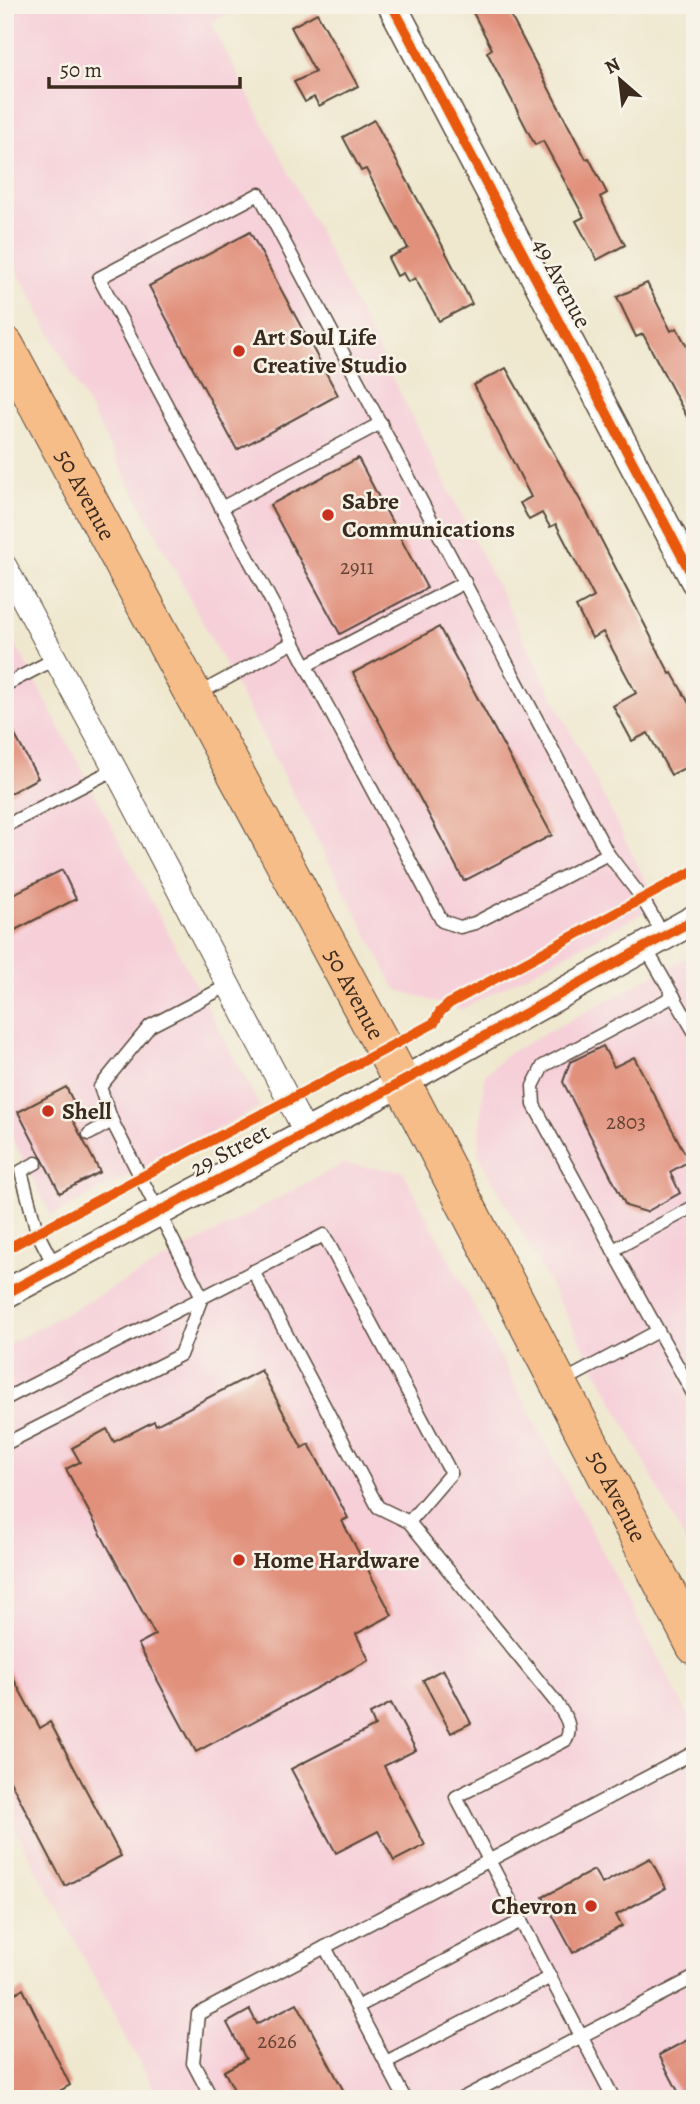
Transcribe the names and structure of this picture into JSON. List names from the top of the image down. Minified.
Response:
{"streets":{"main road":["50 Avenue"],"street":["49 Avenue","29 Street"]},"crossings":[["50 Avenue","29 Street"]],"places":["Art Soul Life Creative Studio","Sabre Communications","Shell","Home Hardware","Chevron"],"house_numbers":["2911","2803","2626"],"scale_bar":"50 m","north":"top left"}
